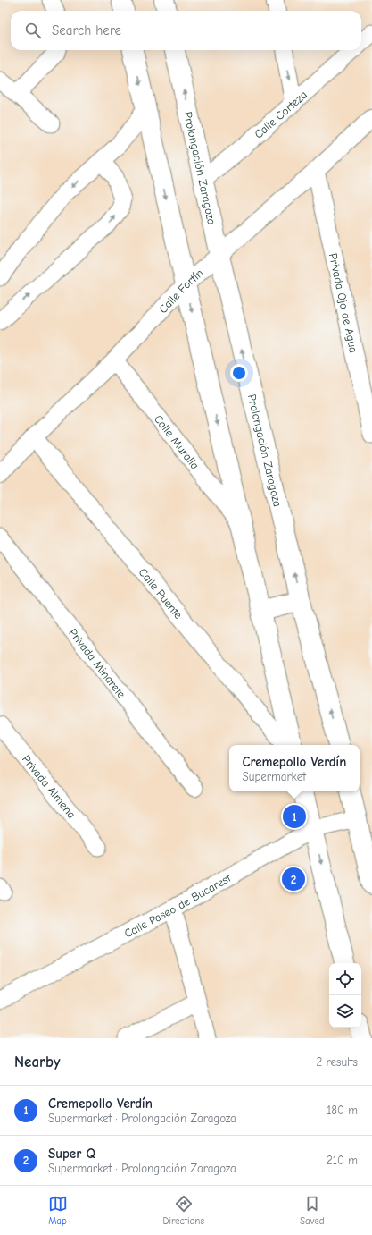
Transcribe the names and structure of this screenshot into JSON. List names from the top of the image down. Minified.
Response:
{"streets":{"street":["Calle Corteza","Prolongación Zaragoza","Calle Fortín","Privada Ojo de Agua","Calle Muralla","Calle Puente","Privada Minarete","Privada Almena","Calle Paseo de Bucarest"]},"crossings":[["Calle Corteza","Prolongación Zaragoza"],["Prolongación Zaragoza","Calle Fortín"],["Calle Fortín","Privada Ojo de Agua"],["Calle Fortín","Calle Muralla"],["Calle Fortín","Calle Puente"]],"page":{"search":"Search here","popup":["Cremepollo Verdín","Supermarket"],"pins":["1","2"],"heading":["Nearby","2 results"],"list":[{"mark":"1","name":"Cremepollo Verdín","note":"Supermarket · Prolongación Zaragoza","value":"180 m"},{"mark":"2","name":"Super Q","note":"Supermarket · Prolongación Zaragoza","value":"210 m"}],"nav":["Map","Directions","Saved"]}}
